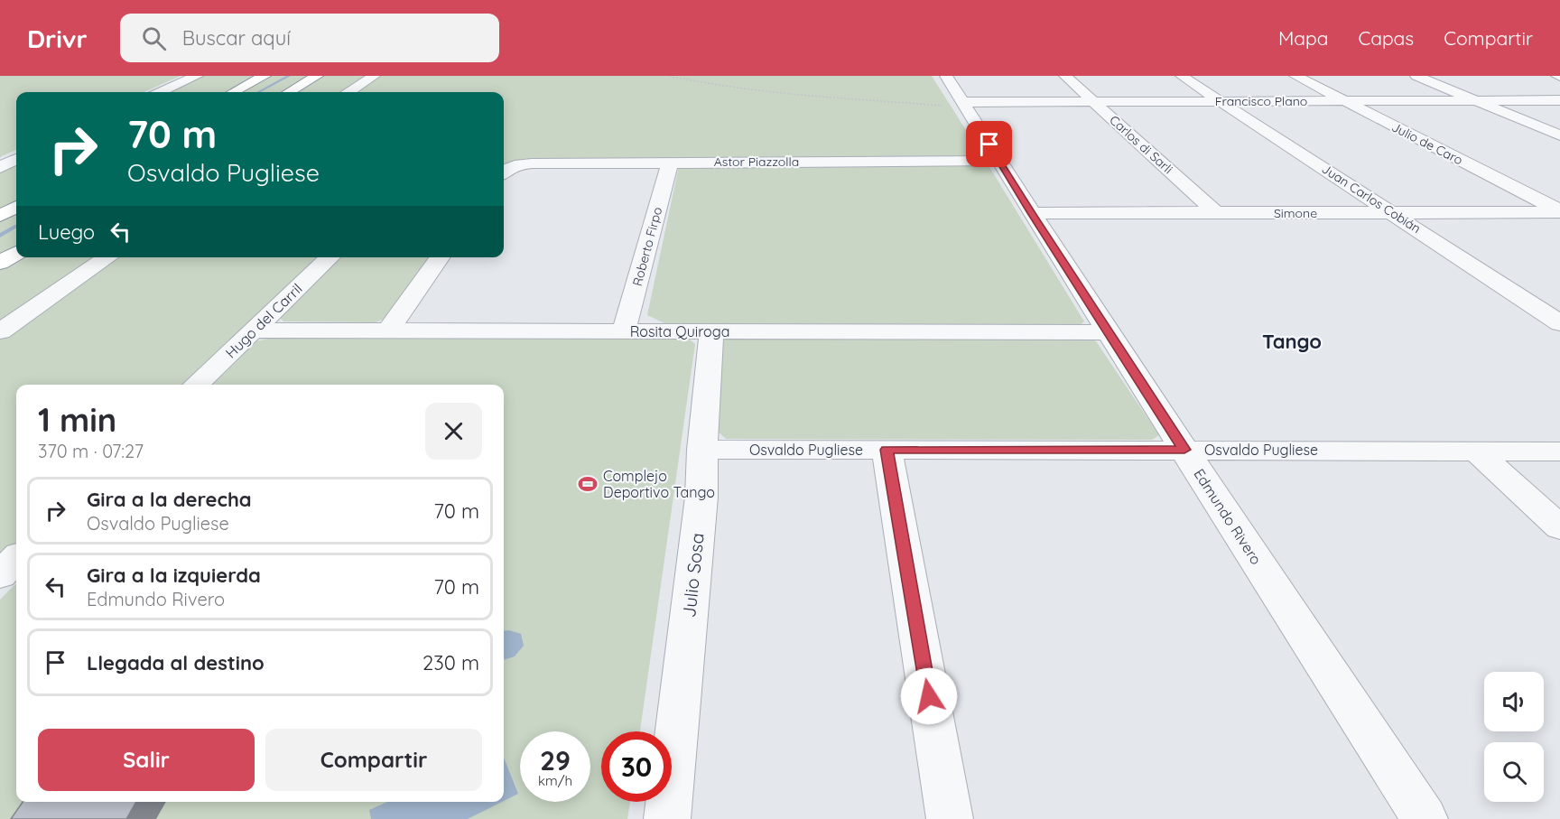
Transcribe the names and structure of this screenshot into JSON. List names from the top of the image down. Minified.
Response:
{"streets":{"street":["Francisco Plano","Julio de Caro","Carlos di Sarli","Astor Piazzolla","Juan Carlos Cobián","Simone","Roberto Firpo","Hugo del Carril","Rosita Quiroga","Osvaldo Pugliese","Edmundo Rivero","Julio Sosa"]},"crossings":[["Francisco Plano","Julio de Caro"],["Francisco Plano","Carlos di Sarli"],["Francisco Plano","Juan Carlos Cobián"],["Francisco Plano","Edmundo Rivero"],["Julio de Caro","Simone"],["Carlos di Sarli","Simone"],["Astor Piazzolla","Roberto Firpo"],["Astor Piazzolla","Edmundo Rivero"],["Juan Carlos Cobián","Simone"],["Simone","Edmundo Rivero"],["Roberto Firpo","Rosita Quiroga"],["Hugo del Carril","Rosita Quiroga"],["Rosita Quiroga","Edmundo Rivero"],["Rosita Quiroga","Julio Sosa"],["Osvaldo Pugliese","Edmundo Rivero"],["Osvaldo Pugliese","Julio Sosa"]],"districts":["Tango"],"places":{"sports":["Complejo Deportivo Tango"]},"page":{"header":"Drivr","search":"Buscar aquí","nav":["Mapa","Capas","Compartir"],"turn":["70 m","Osvaldo Pugliese"],"then":"Luego","heading":["1 min","370 m · 07:27"],"list":[{"name":"Gira a la derecha","note":"Osvaldo Pugliese","value":"70 m"},{"name":"Gira a la izquierda","note":"Edmundo Rivero","value":"70 m"},{"name":"Llegada al destino","value":"230 m"}],"buttons":["Salir","Compartir"],"speed":"29 km/h","limit":"30"}}
